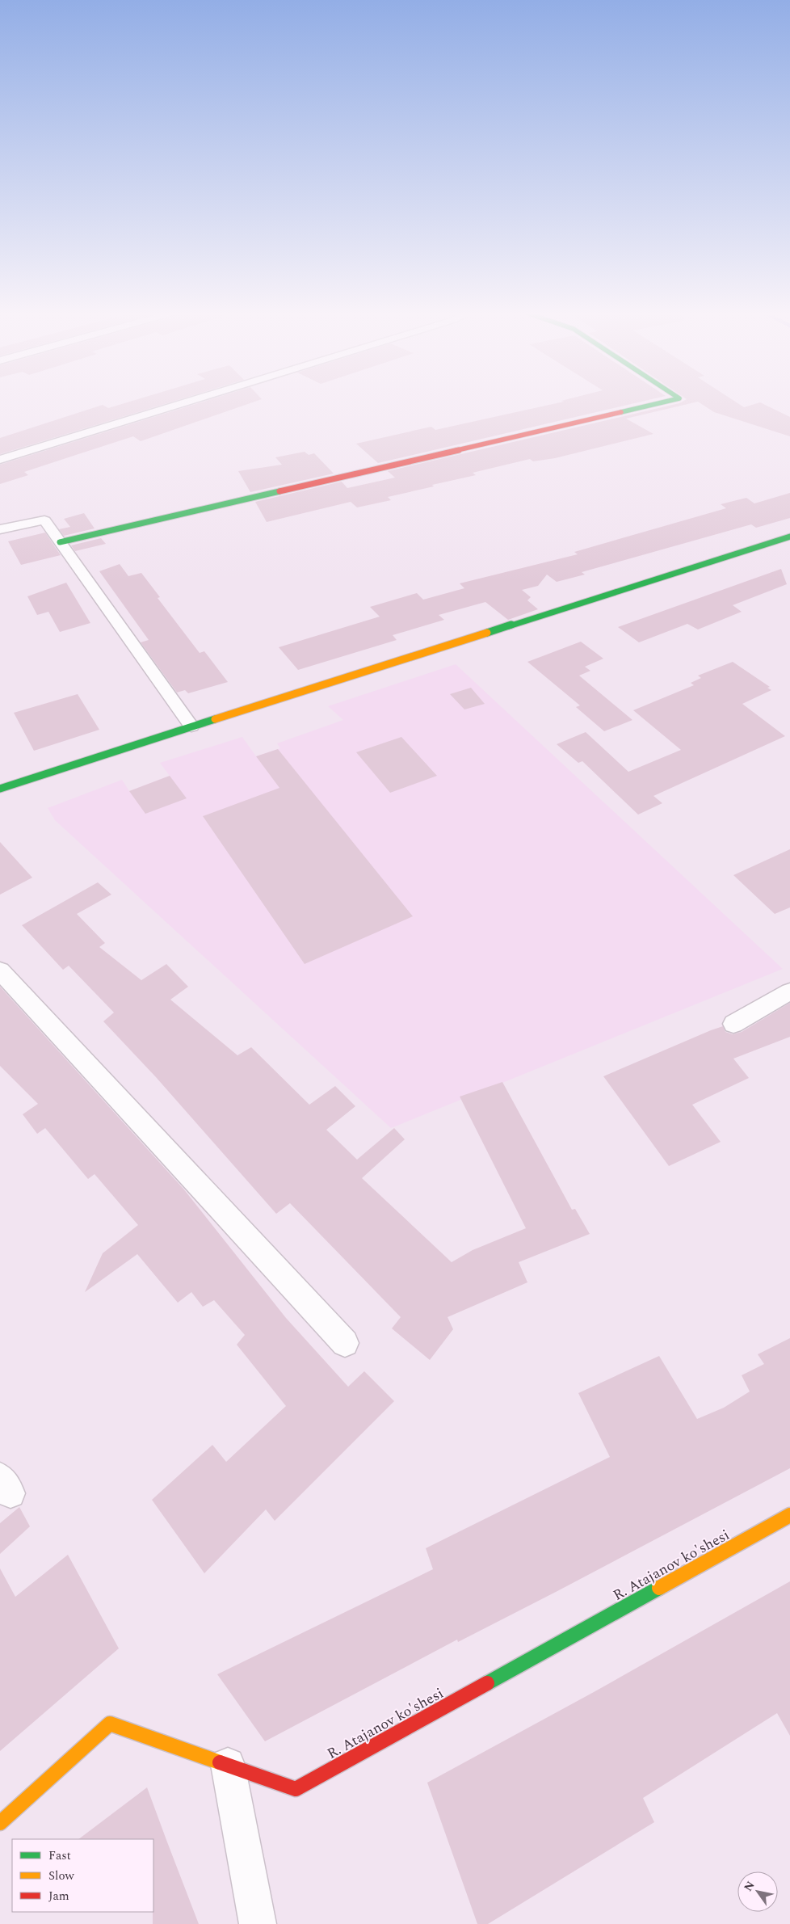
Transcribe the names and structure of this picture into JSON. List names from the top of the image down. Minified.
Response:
{"streets":{"street":["R. Atajanov ko'shesi"]},"legend":["Fast","Slow","Jam"],"north":"top left"}
